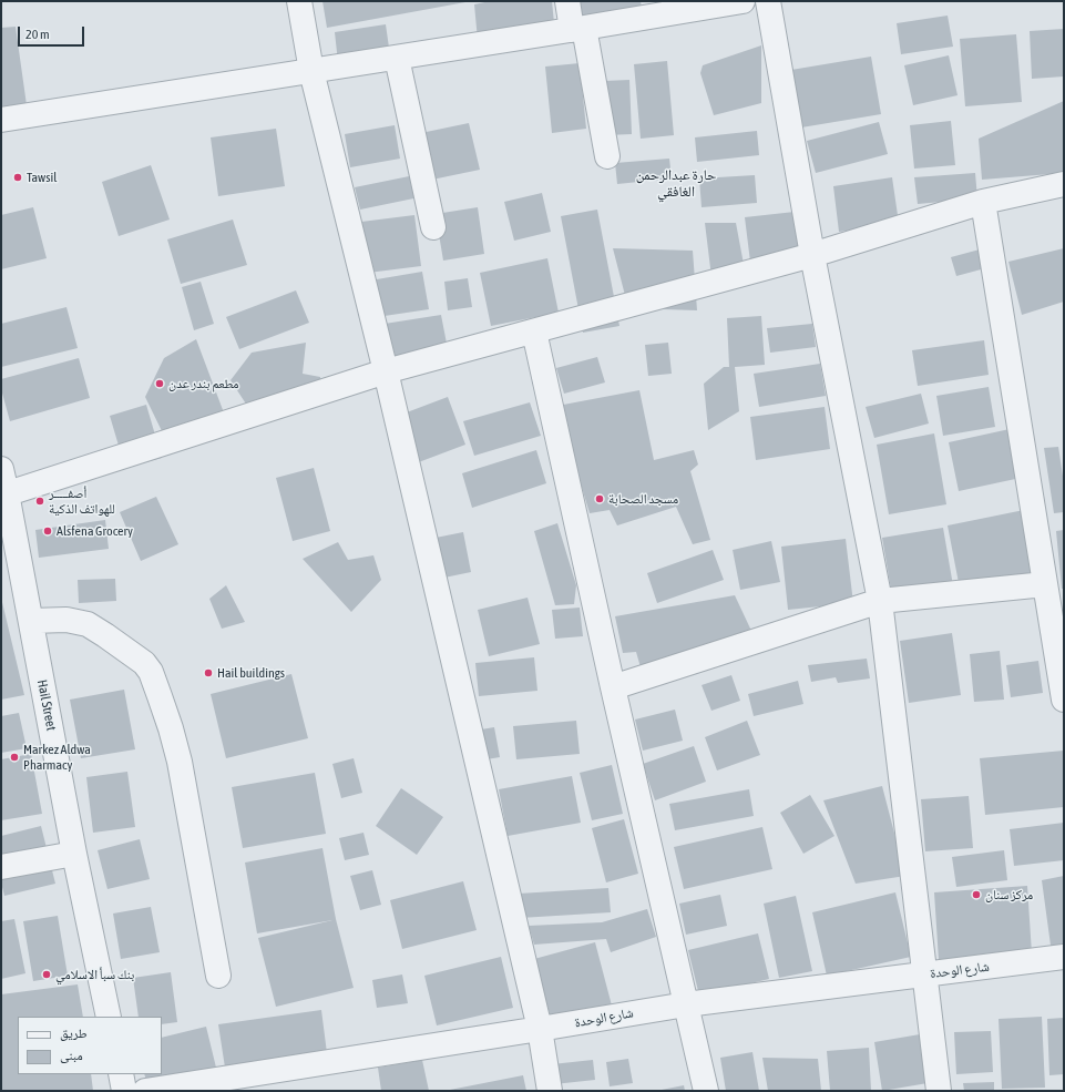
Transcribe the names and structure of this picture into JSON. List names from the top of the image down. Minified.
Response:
{"streets":{"street":["Hail Street","شارع الوحدة"]},"districts":["حارة عبدالرحمن الغافقي"],"places":["Tawsil","مطعم بندر عدن","مسجد الصحابة","أصفـــــر للهواتف الذكية","Alsfena Grocery","Hail buildings","Markez Aldwa Pharmacy","مركز سنان","بنك سبأ الاسلامي"],"legend":["طريق","مبنى"],"scale_bar":"20 m"}
